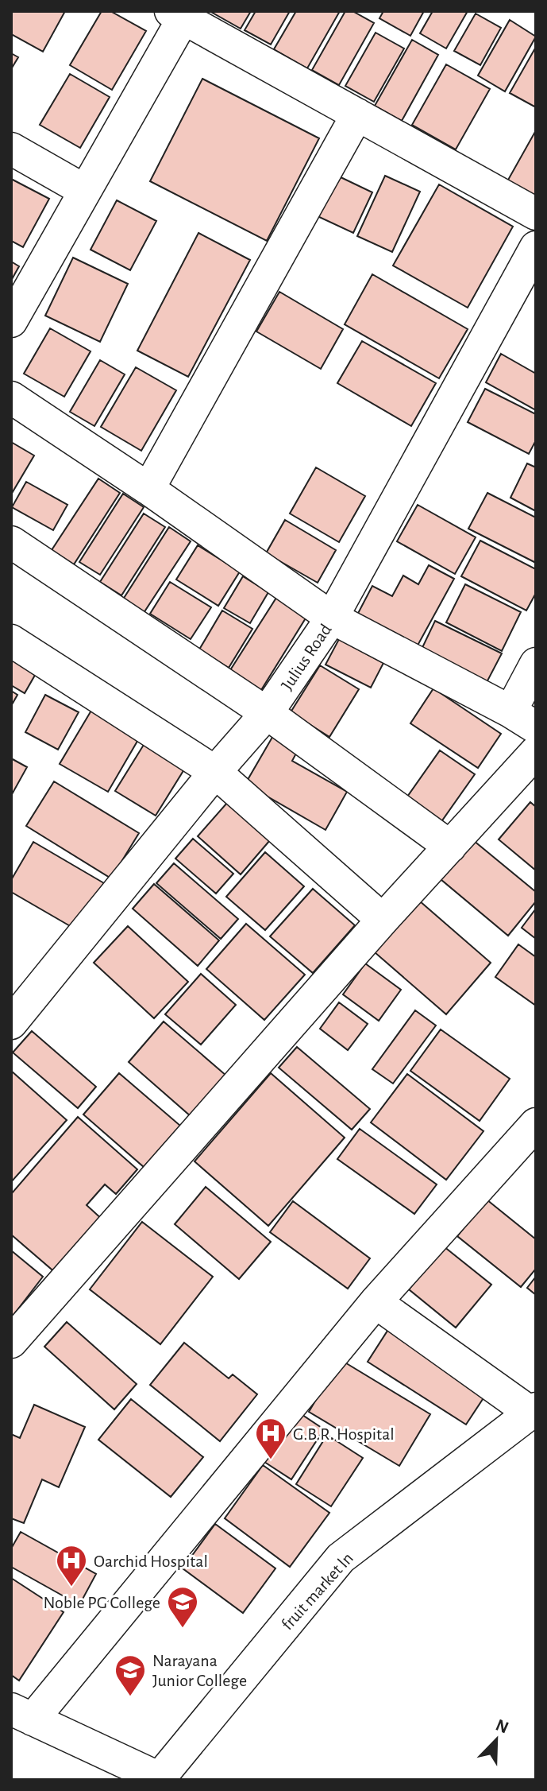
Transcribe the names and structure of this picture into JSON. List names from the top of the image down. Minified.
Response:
{"streets":{"street":["Julius Road","fruit market ln"]},"places":{"hospital":["G.B.R. Hospital","Oarchid Hospital"],"school or university":["Noble PG College","Narayana Junior College"]},"north":"top right"}
